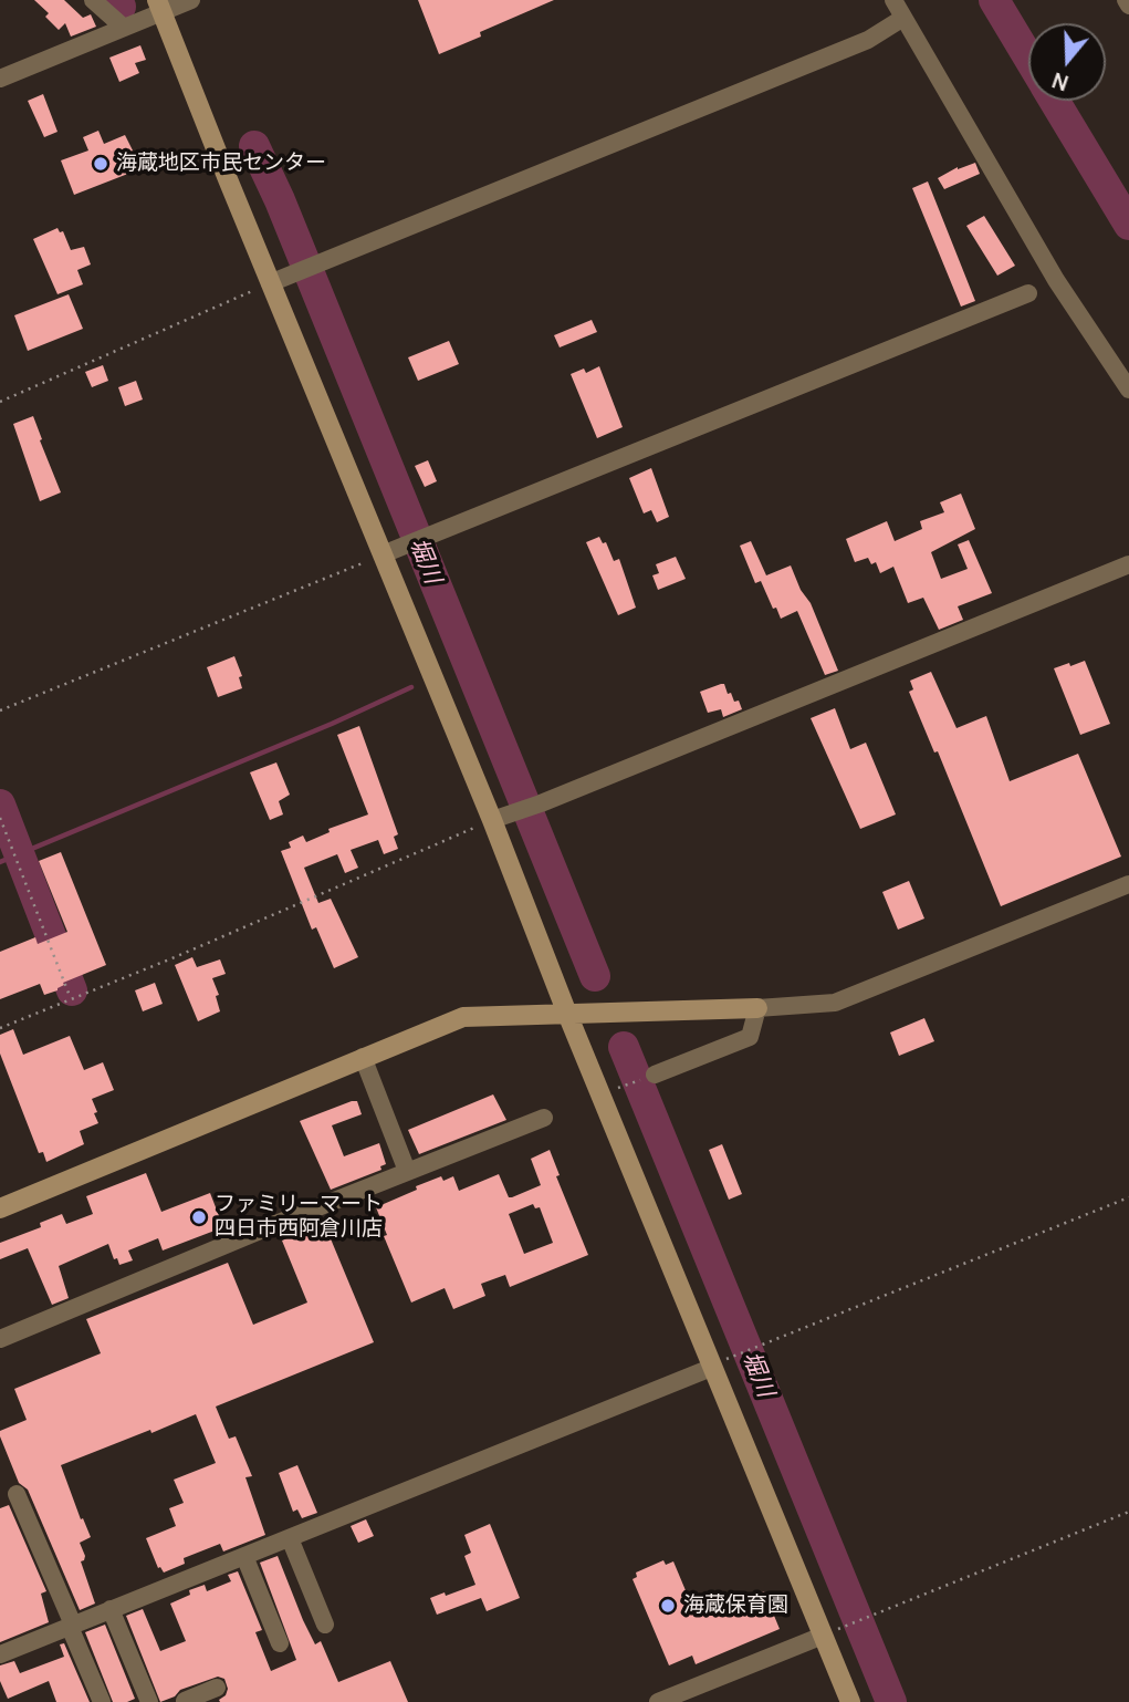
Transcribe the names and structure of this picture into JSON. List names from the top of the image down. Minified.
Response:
{"water":["堀川"],"places":["海蔵地区市民センター","ファミリーマート 四日市西阿倉川店","海蔵保育園"],"north":"bottom"}
